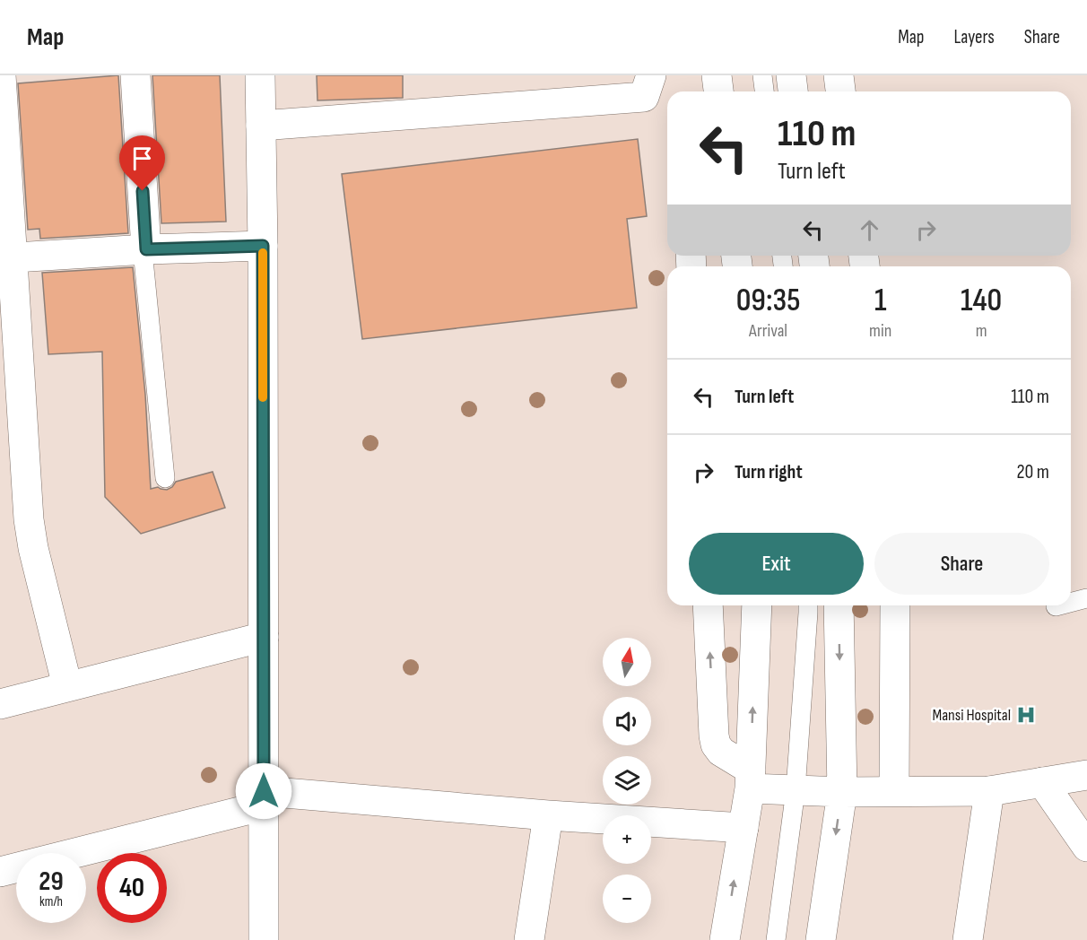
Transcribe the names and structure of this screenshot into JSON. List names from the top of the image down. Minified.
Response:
{"places":{"hospital":["Mansi Hospital"]},"north":"top","page":{"header":"Map","nav":["Map","Layers","Share"],"turn":["110 m","Turn left"],"eta":["09:35","Arrival","1","min","140","m"],"list":[{"name":"Turn left","value":"110 m"},{"name":"Turn right","value":"20 m"}],"buttons":["Exit","Share"],"map_buttons":["+","−"],"speed":"29 km/h","limit":"40"}}
